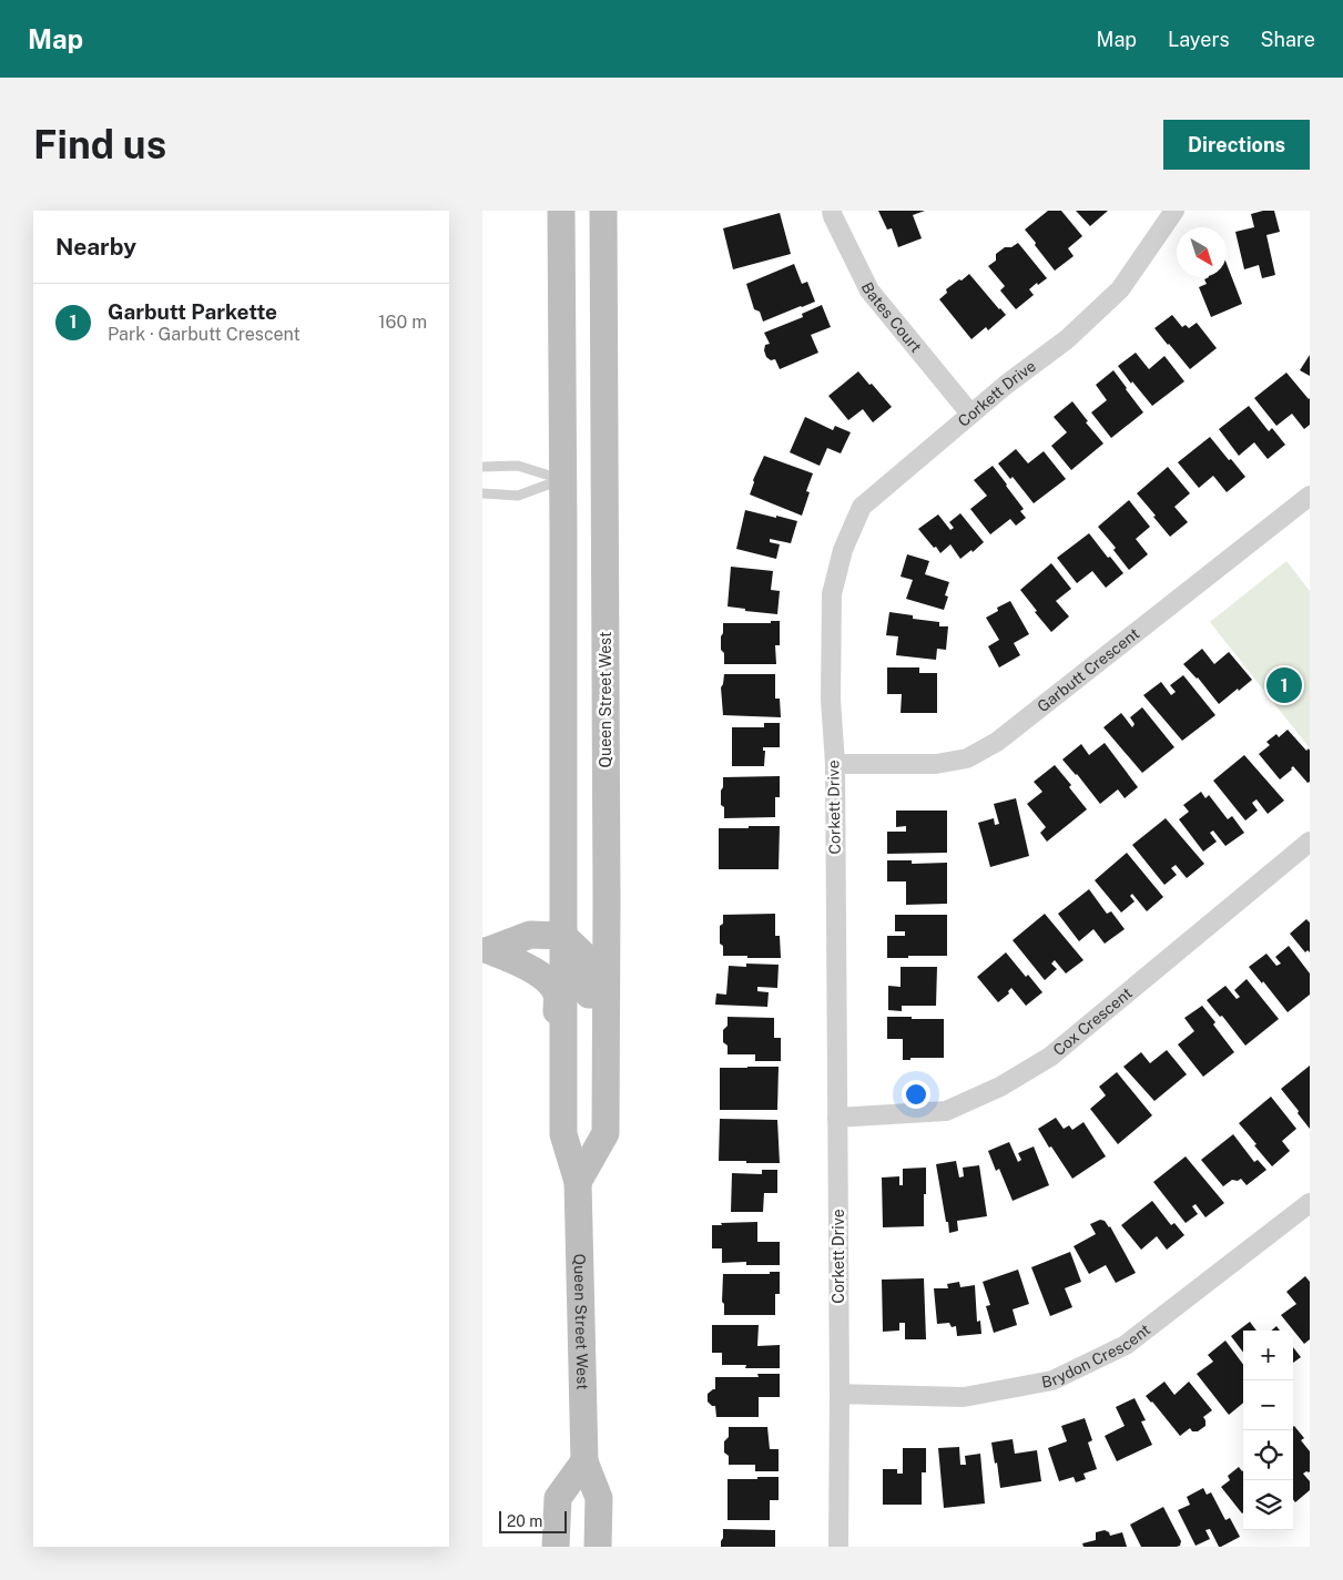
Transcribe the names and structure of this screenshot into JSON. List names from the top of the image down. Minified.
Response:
{"streets":{"main road":["Queen Street West"],"street":["Bates Court","Corkett Drive","Garbutt Crescent","Cox Crescent","Brydon Crescent"]},"crossings":[["Bates Court","Corkett Drive"],["Corkett Drive","Garbutt Crescent"],["Corkett Drive","Cox Crescent"],["Corkett Drive","Brydon Crescent"]],"scale_bar":"20 m","north":"bottom right","page":{"header":"Map","nav":["Map","Layers","Share"],"buttons":"Directions","title":"Find us","heading":"Nearby","list":[{"mark":"1","name":"Garbutt Parkette","note":"Park · Garbutt Crescent","value":"160 m"}],"pins":"1","map_buttons":["+","−"],"scale":"20 m"}}
